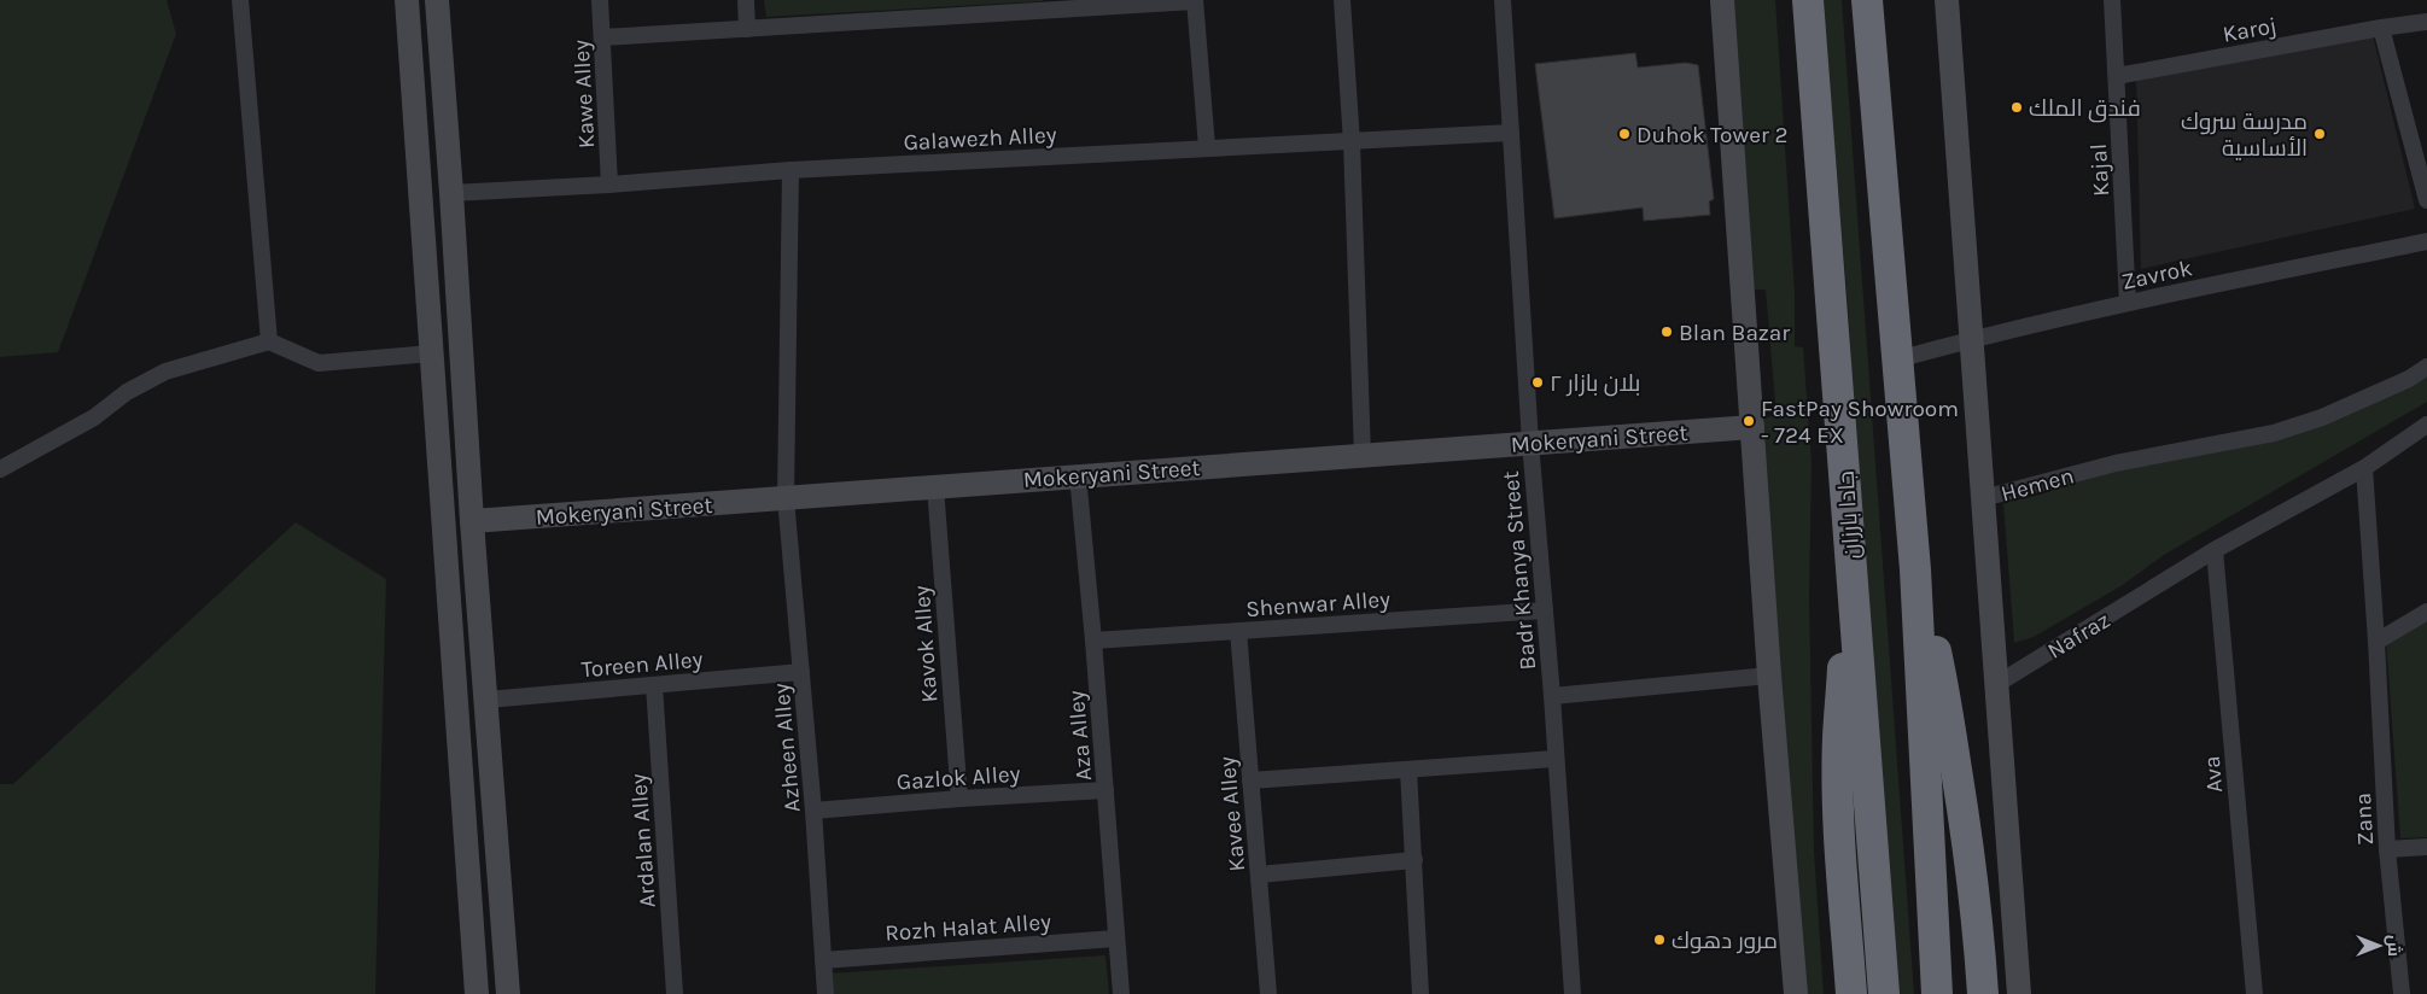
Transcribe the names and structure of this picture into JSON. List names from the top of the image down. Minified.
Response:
{"streets":{"highway":["جادا بارزان"],"main road":["Mokeryani Street","Hemen"],"street":["Karoj","Kawe Alley","Galawezh Alley","Kajal","Zavrok","Badr Khanya Street","Shenwar Alley","Nafraz","Kavok Alley","Toreen Alley","Aza Alley","Azheen Alley","Ava","Gazlok Alley","Kavee Alley","Zana","Ardalan Alley","Rozh Halat Alley"]},"crossings":[["Karoj","Kajal"],["Kawe Alley","Galawezh Alley"],["Galawezh Alley","Badr Khanya Street"],["Galawezh Alley","Azheen Alley"],["Kajal","Zavrok"],["Zavrok","Hemen"],["Mokeryani Street","Badr Khanya Street"],["Mokeryani Street","Kavok Alley"],["Mokeryani Street","Aza Alley"],["Mokeryani Street","Azheen Alley"],["Badr Khanya Street","Shenwar Alley"],["Shenwar Alley","Aza Alley"],["Shenwar Alley","Kavee Alley"],["Nafraz","Ava"],["Nafraz","Zana"],["Kavok Alley","Gazlok Alley"],["Toreen Alley","Azheen Alley"],["Toreen Alley","Ardalan Alley"],["Aza Alley","Gazlok Alley"],["Aza Alley","Rozh Halat Alley"],["Azheen Alley","Gazlok Alley"],["Azheen Alley","Rozh Halat Alley"]],"places":["فندق الملك","Duhok Tower 2","مدرسة سروك الأساسية","Blan Bazar","بلان بازار ٢","FastPay Showroom - 724 EX","مرور دهوك"],"north":"right"}
